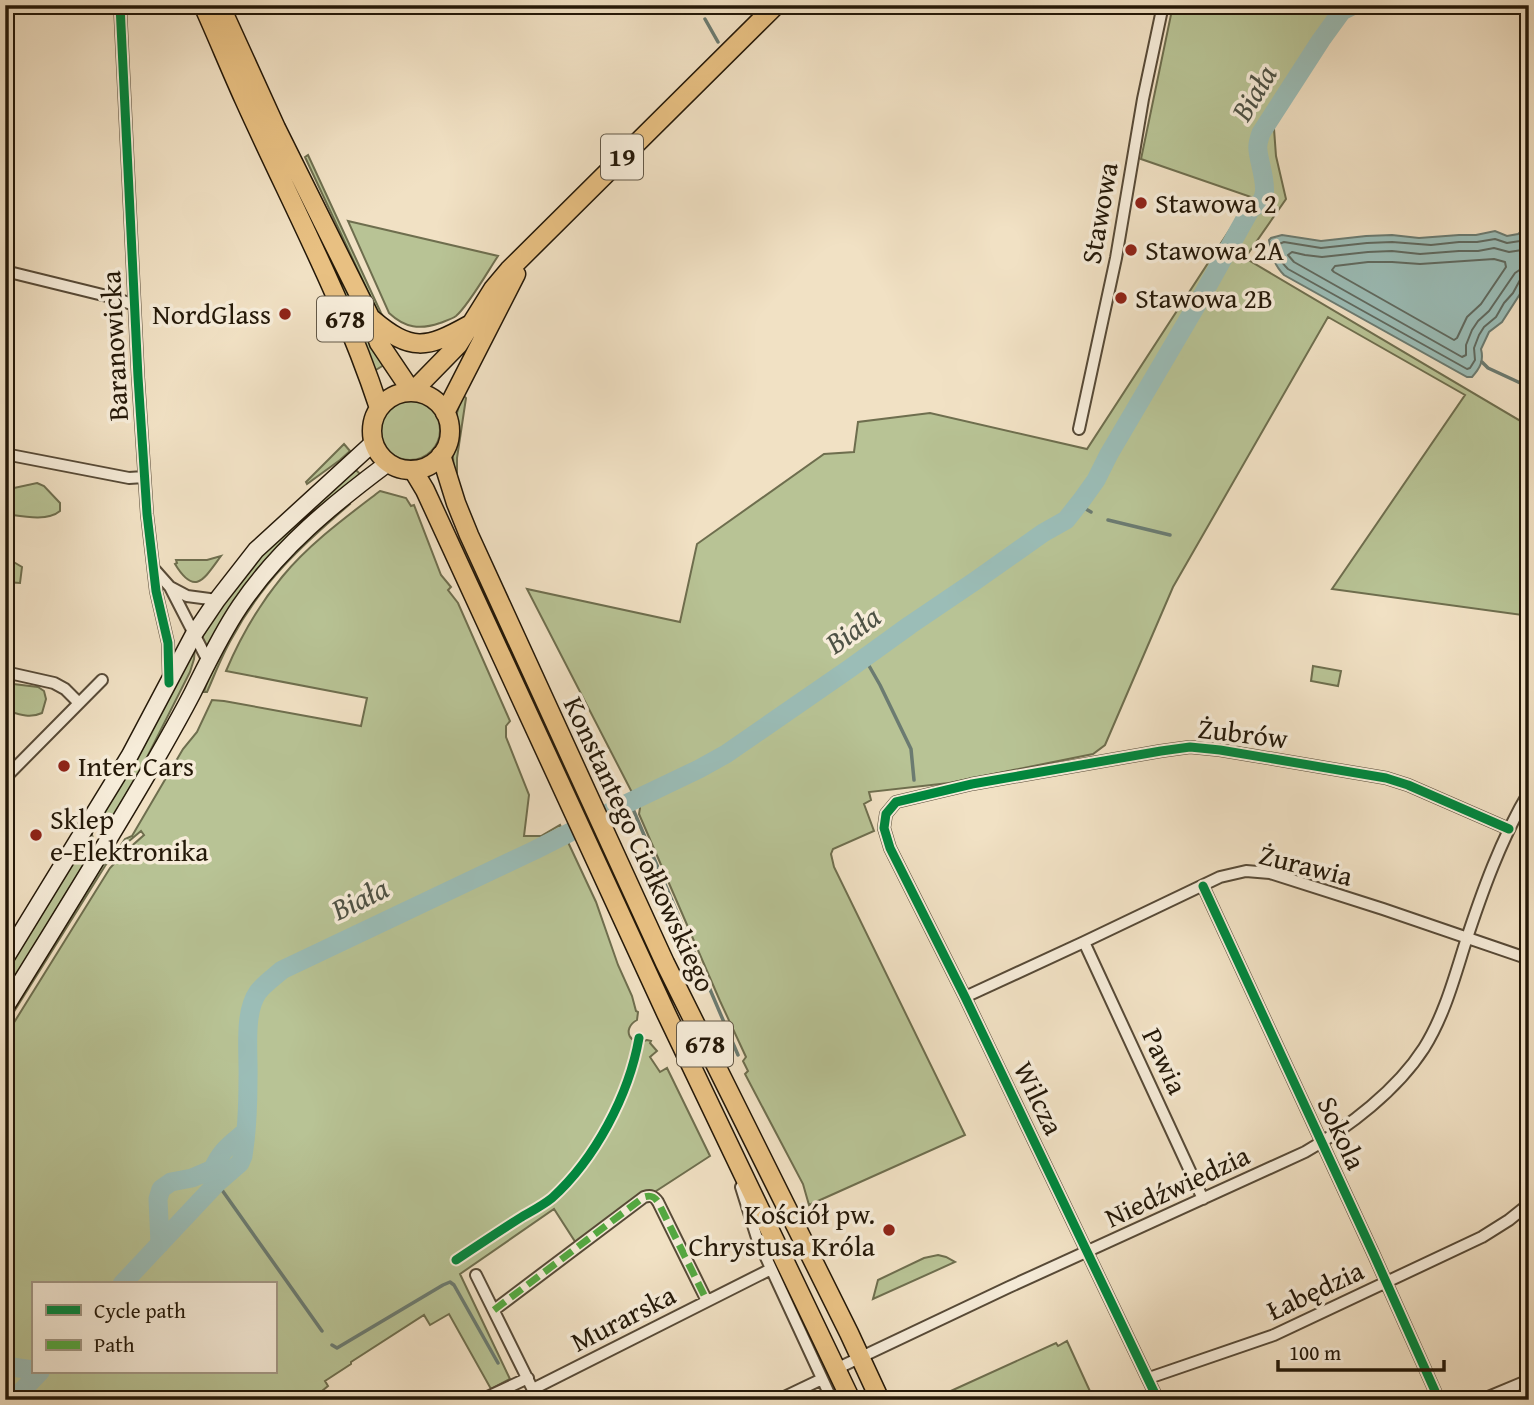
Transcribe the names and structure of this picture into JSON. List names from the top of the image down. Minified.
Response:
{"streets":{"main road":["19","678","Konstantego Ciołkowskiego"],"street":["Stawowa","Baranowicka","Żubrów","Żurawia","Pawia","Wilcza","Sokola","Niedźwiedzia","Łabędzia","Murarska"]},"crossings":[["19","678"],["19","Konstantego Ciołkowskiego"],["678","Konstantego Ciołkowskiego"],["Żubrów","Wilcza"],["Żubrów","Niedźwiedzia"],["Konstantego Ciołkowskiego","Niedźwiedzia"],["Konstantego Ciołkowskiego","Murarska"],["Żurawia","Pawia"],["Żurawia","Wilcza"],["Żurawia","Sokola"],["Żurawia","Niedźwiedzia"],["Pawia","Niedźwiedzia"],["Wilcza","Niedźwiedzia"],["Wilcza","Łabędzia"],["Sokola","Niedźwiedzia"],["Sokola","Łabędzia"]],"water":["Biała"],"places":["Stawowa 2","Stawowa 2A","Stawowa 2B","NordGlass","Inter Cars","Sklep e-Elektronika","Kościół pw. Chrystusa Króla"],"legend":["Cycle path","Path"],"scale_bar":"100 m"}
